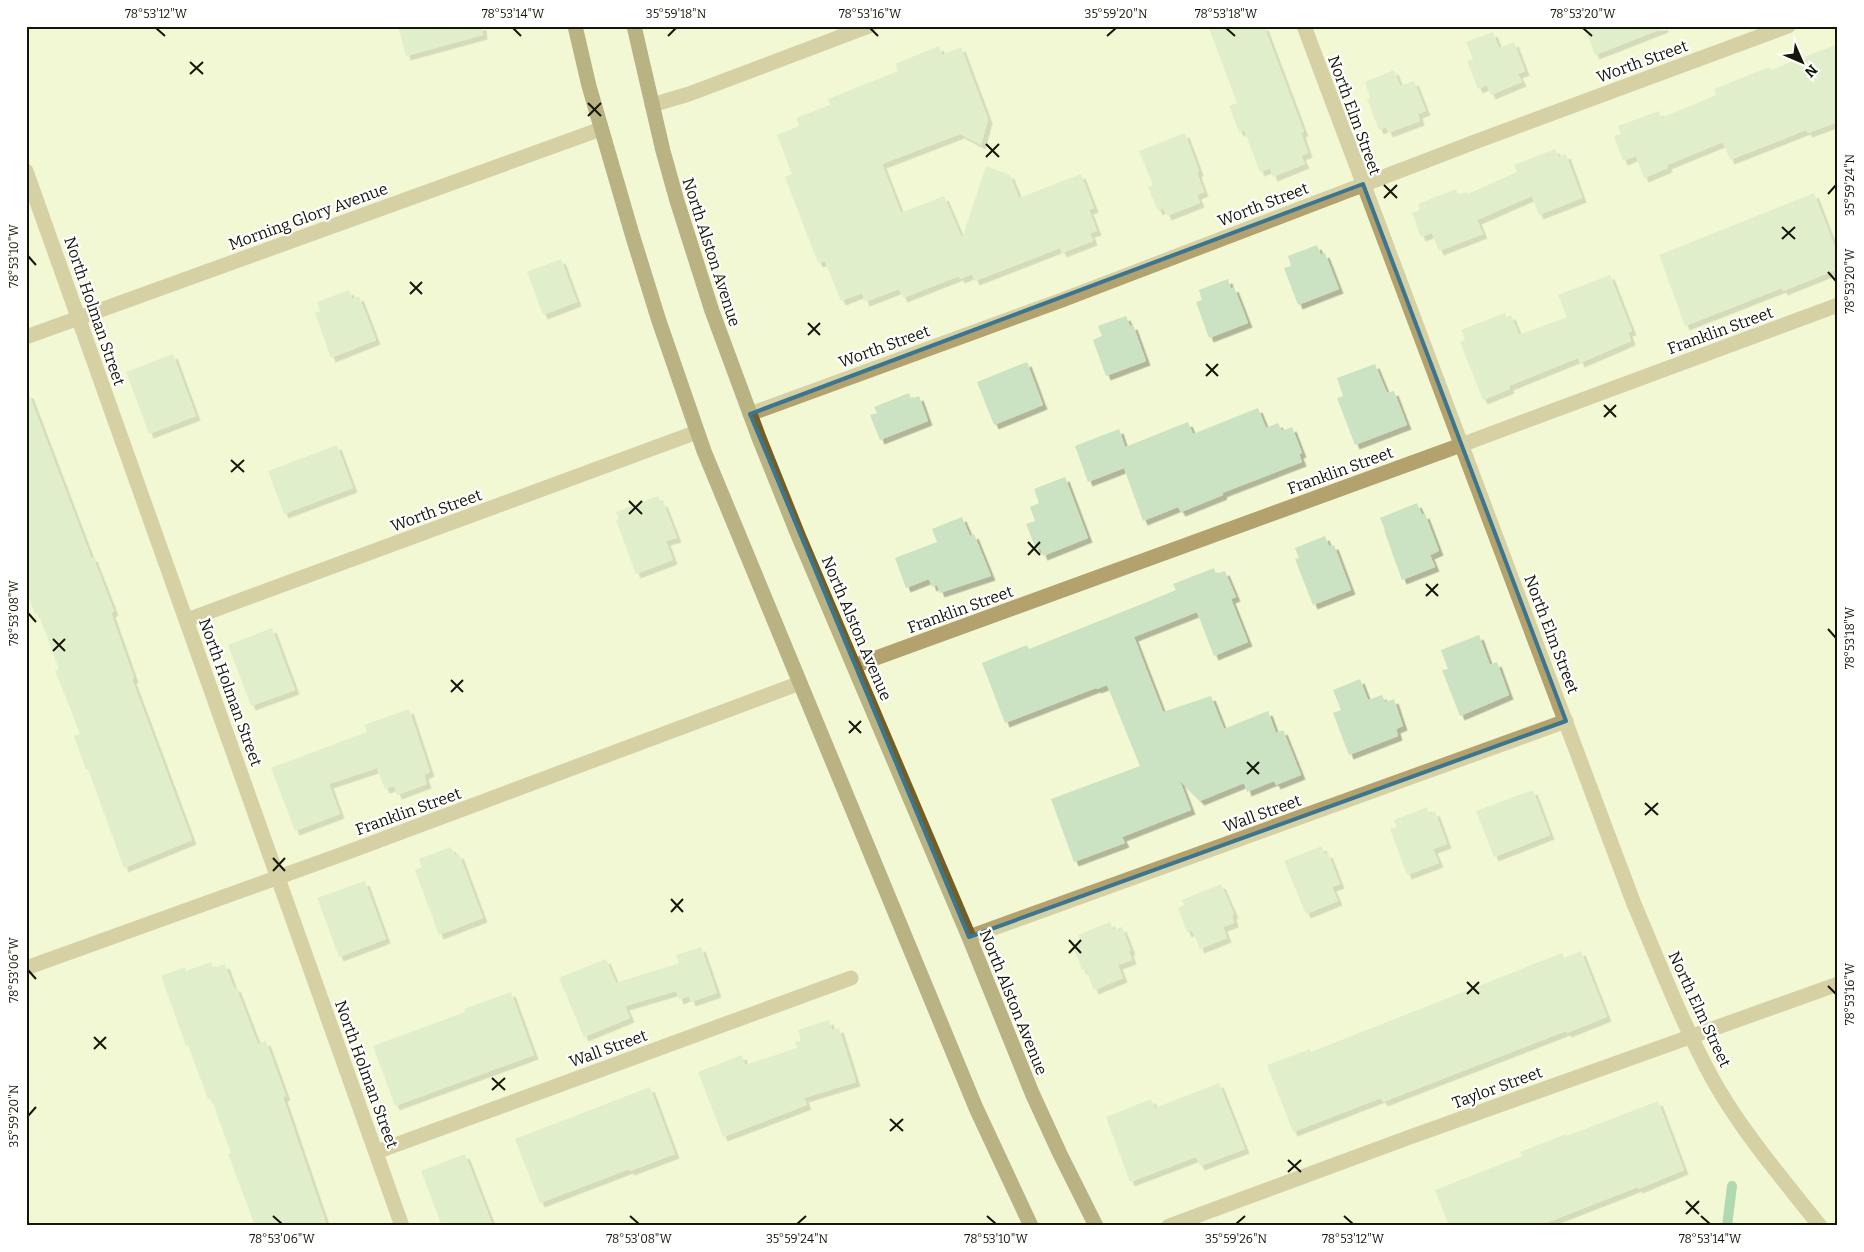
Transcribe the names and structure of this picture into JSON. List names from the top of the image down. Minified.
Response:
{"streets":{"main road":["North Alston Avenue"],"street":["Worth Street","North Elm Street","Morning Glory Avenue","North Holman Street","Franklin Street","Wall Street","Taylor Street"]},"crossings":[["Worth Street","North Elm Street"],["Worth Street","North Alston Avenue"],["Worth Street","North Holman Street"],["North Elm Street","Franklin Street"],["North Elm Street","Wall Street"],["North Elm Street","Taylor Street"],["Morning Glory Avenue","North Holman Street"],["North Alston Avenue","Franklin Street"],["North Alston Avenue","Wall Street"],["North Holman Street","Franklin Street"],["North Holman Street","Wall Street"]],"north":"bottom right","coordinates":["78°53'12\"W","78°53'14\"W","35°59'18\"N","78°53'16\"W","35°59'20\"N","78°53'18\"W","78°53'20\"W","35°59'24\"N","78°53'10\"W","78°53'08\"W","78°53'06\"W","35°59'26\"N"]}
